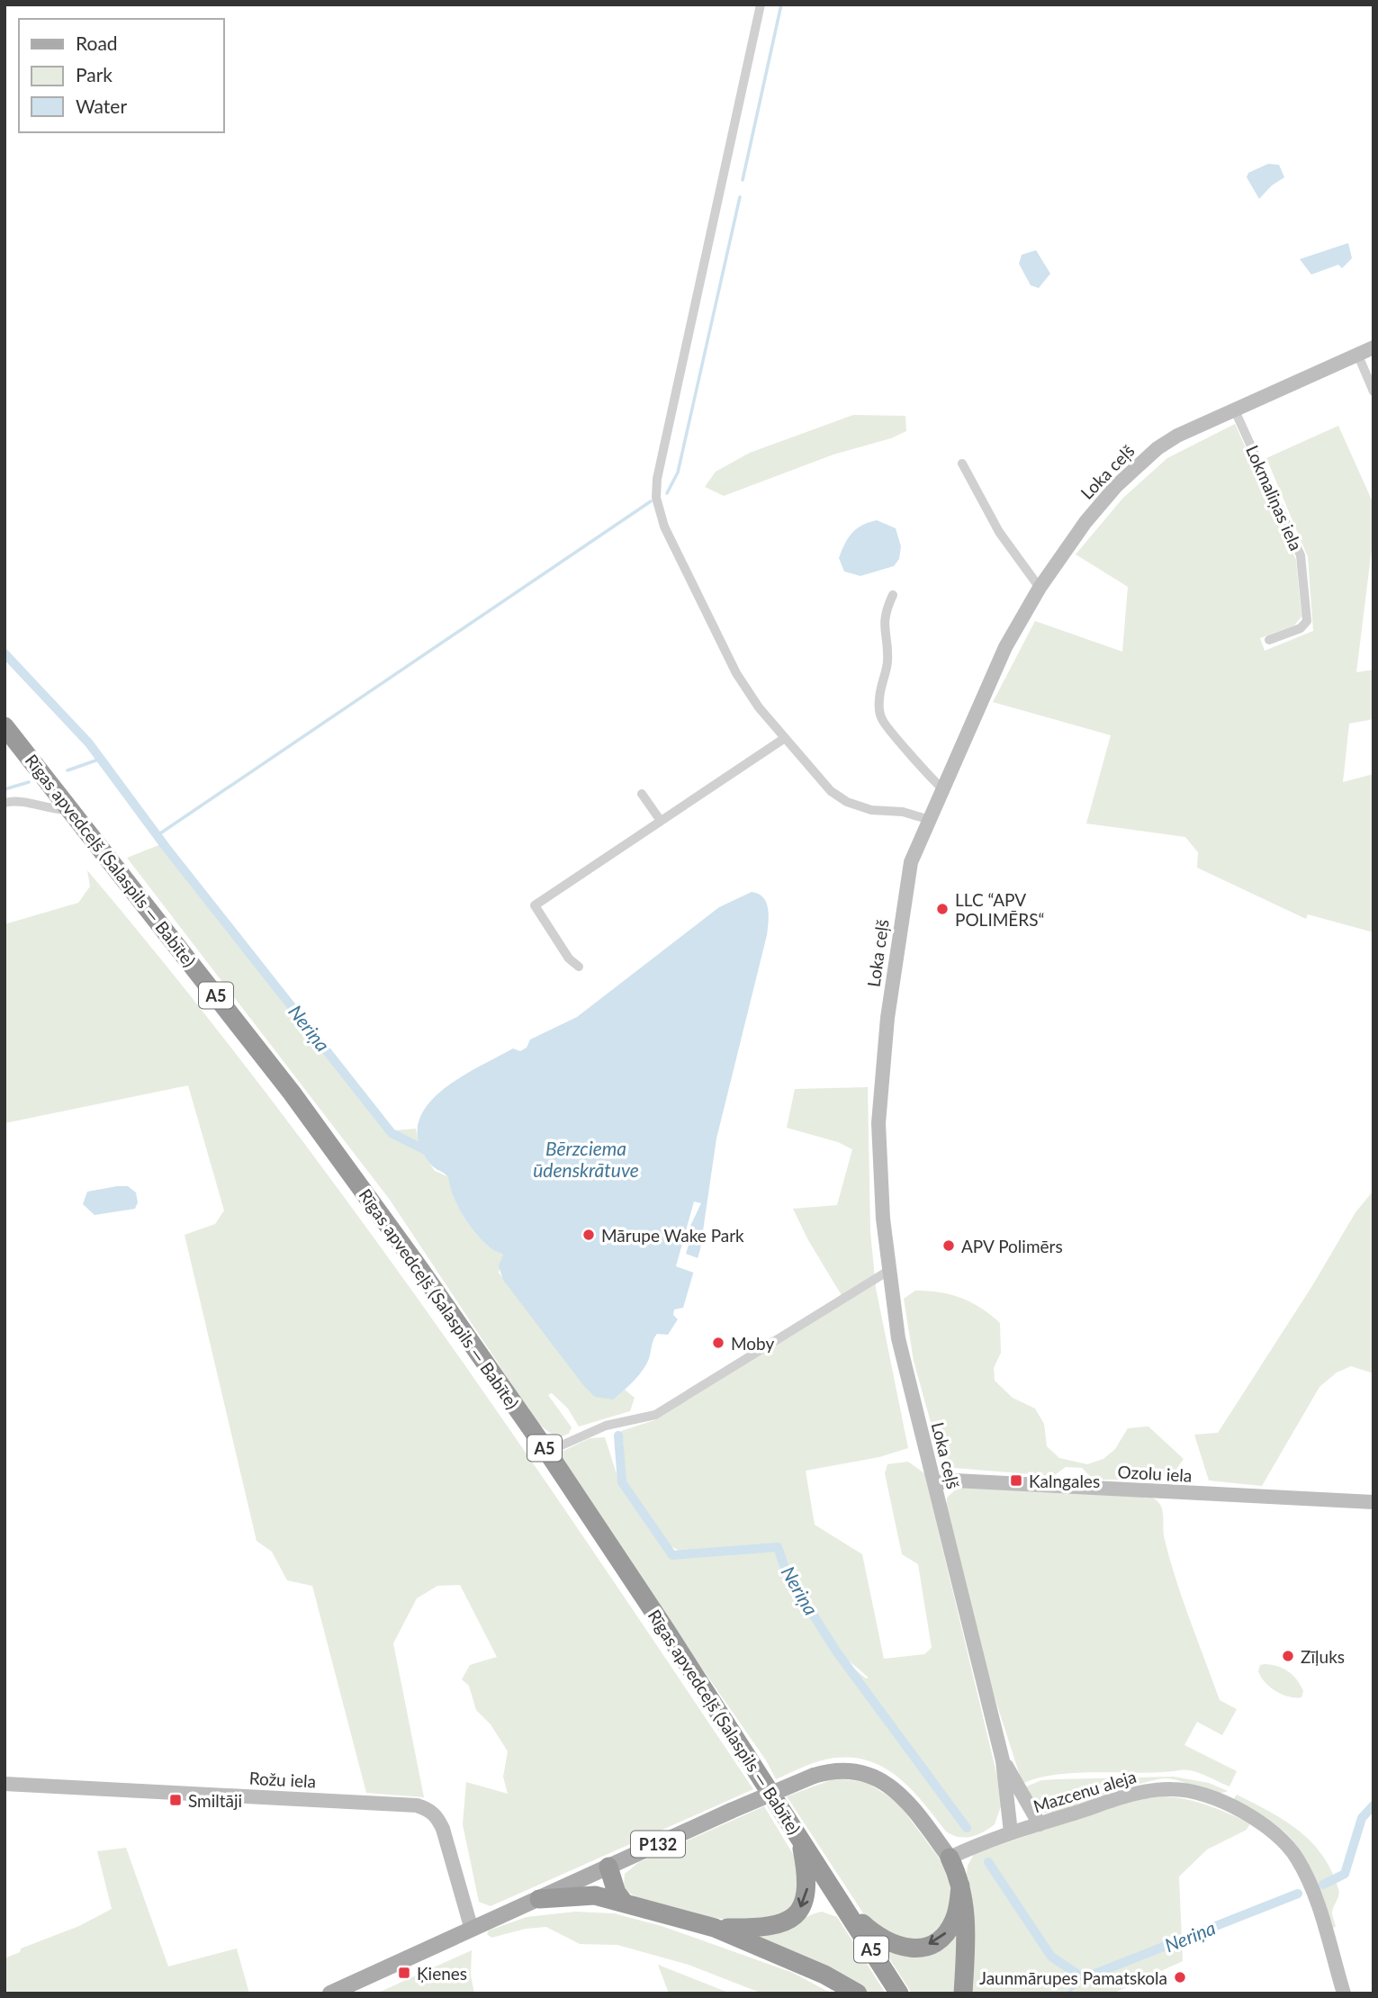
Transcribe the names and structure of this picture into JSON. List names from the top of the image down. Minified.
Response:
{"streets":{"highway":["Rīgas apvedceļš (Salaspils — Babīte)","A5"],"main road":["Loka ceļš","Ozolu iela","Rožu iela","Mazcenu aleja","P132"],"street":["Lokmaliņas iela"]},"crossings":[["Loka ceļš","Lokmaliņas iela"],["Loka ceļš","Ozolu iela"],["Loka ceļš","Mazcenu aleja"],["Rožu iela","P132"],["Mazcenu aleja","P132"]],"water":["Neriņa","Bērzciema ūdenskrātuve"],"places":{"other":["LLC “APV POLIMĒRS“","Mārupe Wake Park","APV Polimērs","Moby","Zīļuks","Jaunmārupes Pamatskola"],"transit":["Kalngales","Smiltāji","Ķienes"]},"legend":["Road","Park","Water"]}
